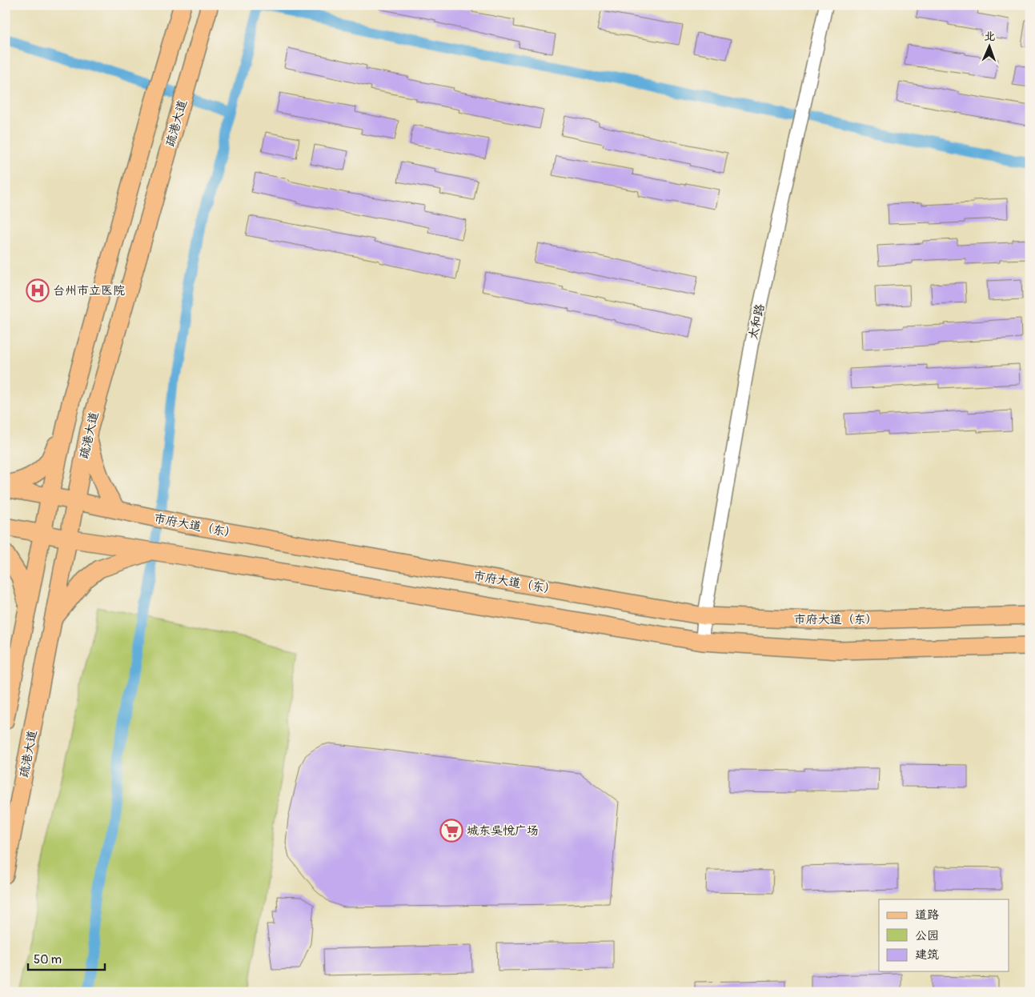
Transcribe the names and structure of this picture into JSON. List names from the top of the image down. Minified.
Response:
{"streets":{"main road":["疏港大道","市府大道（东）"],"street":["太和路"]},"crossings":[["疏港大道","市府大道（东）"],["太和路","市府大道（东）"]],"places":{"hospital":["台州市立医院"],"supermarket":["城东吴悦广场"]},"legend":["道路","公园","建筑"],"scale_bar":"50 m","north":"top"}
